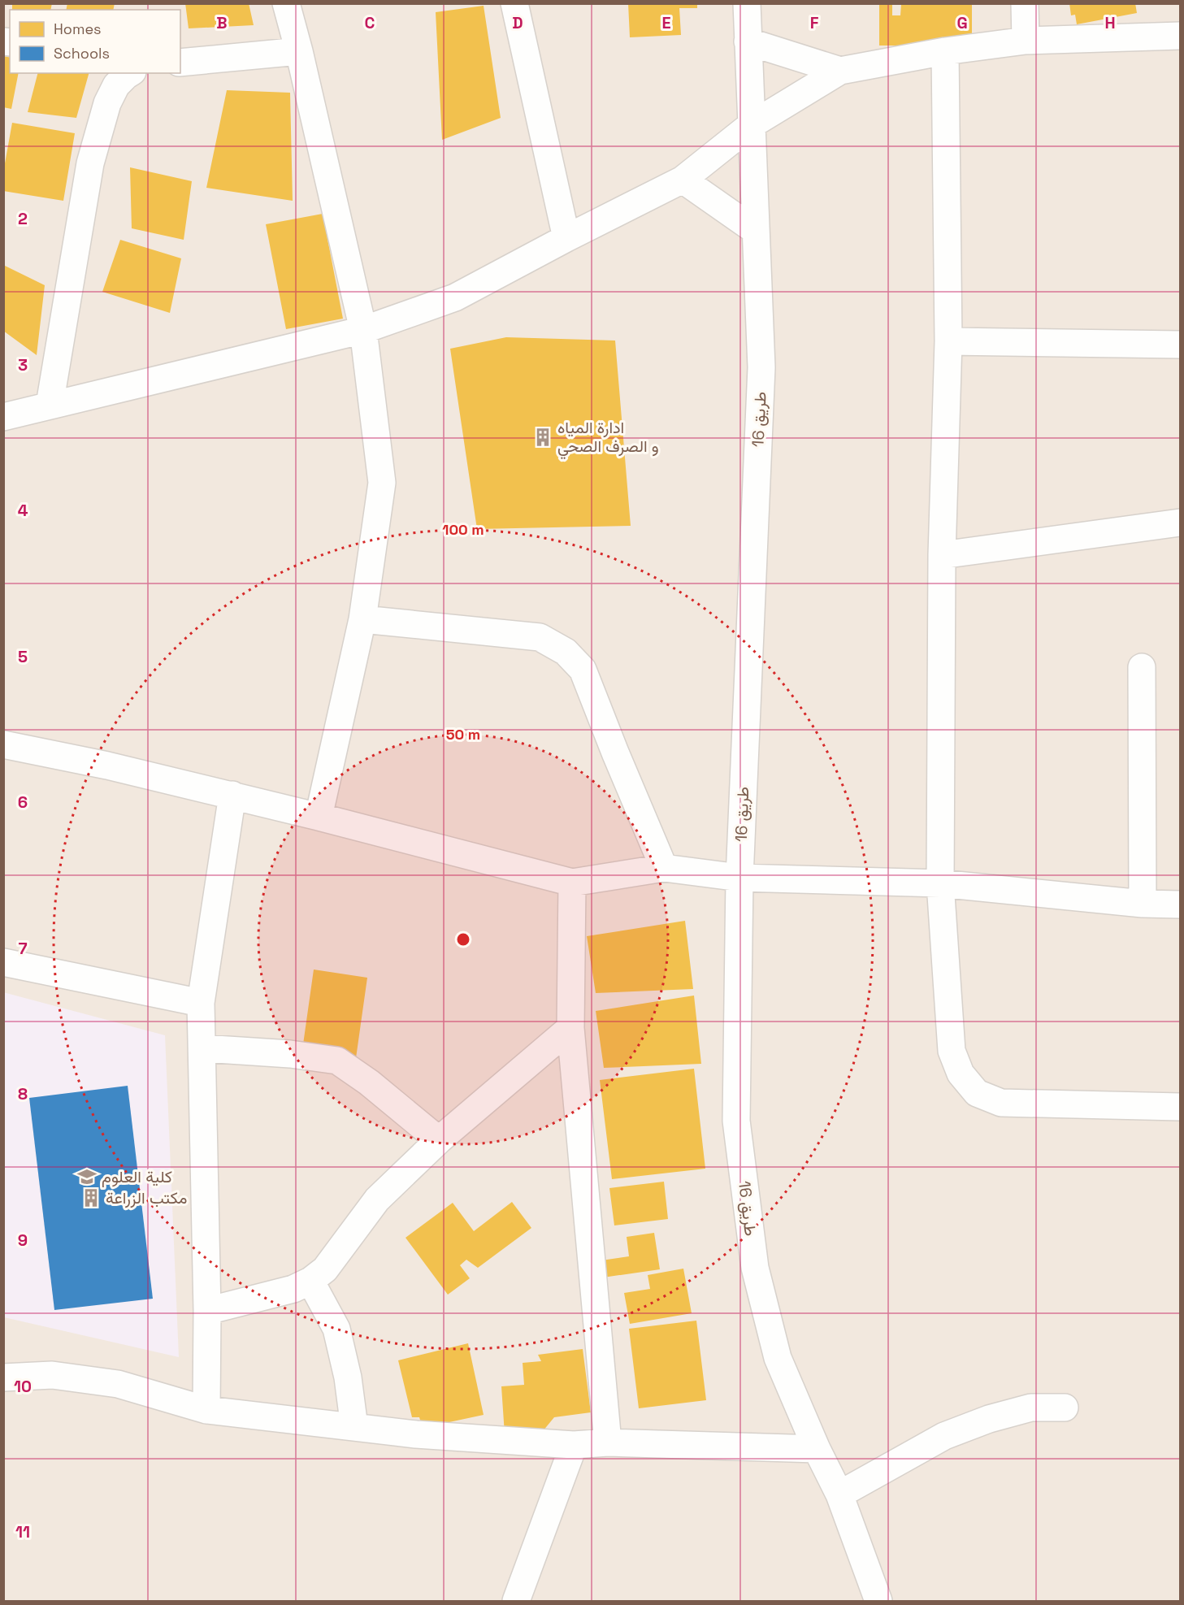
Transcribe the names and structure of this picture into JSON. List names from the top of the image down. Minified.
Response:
{"streets":{"street":["طريق 16"]},"places":{"building":["ادارة المياه و الصرف الصحي","مكتب الزراعة"],"school or university":["كلية العلوم"]},"legend":["Homes","Schools"],"grid":{"columns":["B","C","D","E","F","G","H"],"rows":["2","3","4","5","6","7","8","9","10","11"]},"rings":["100 m","50 m"]}
